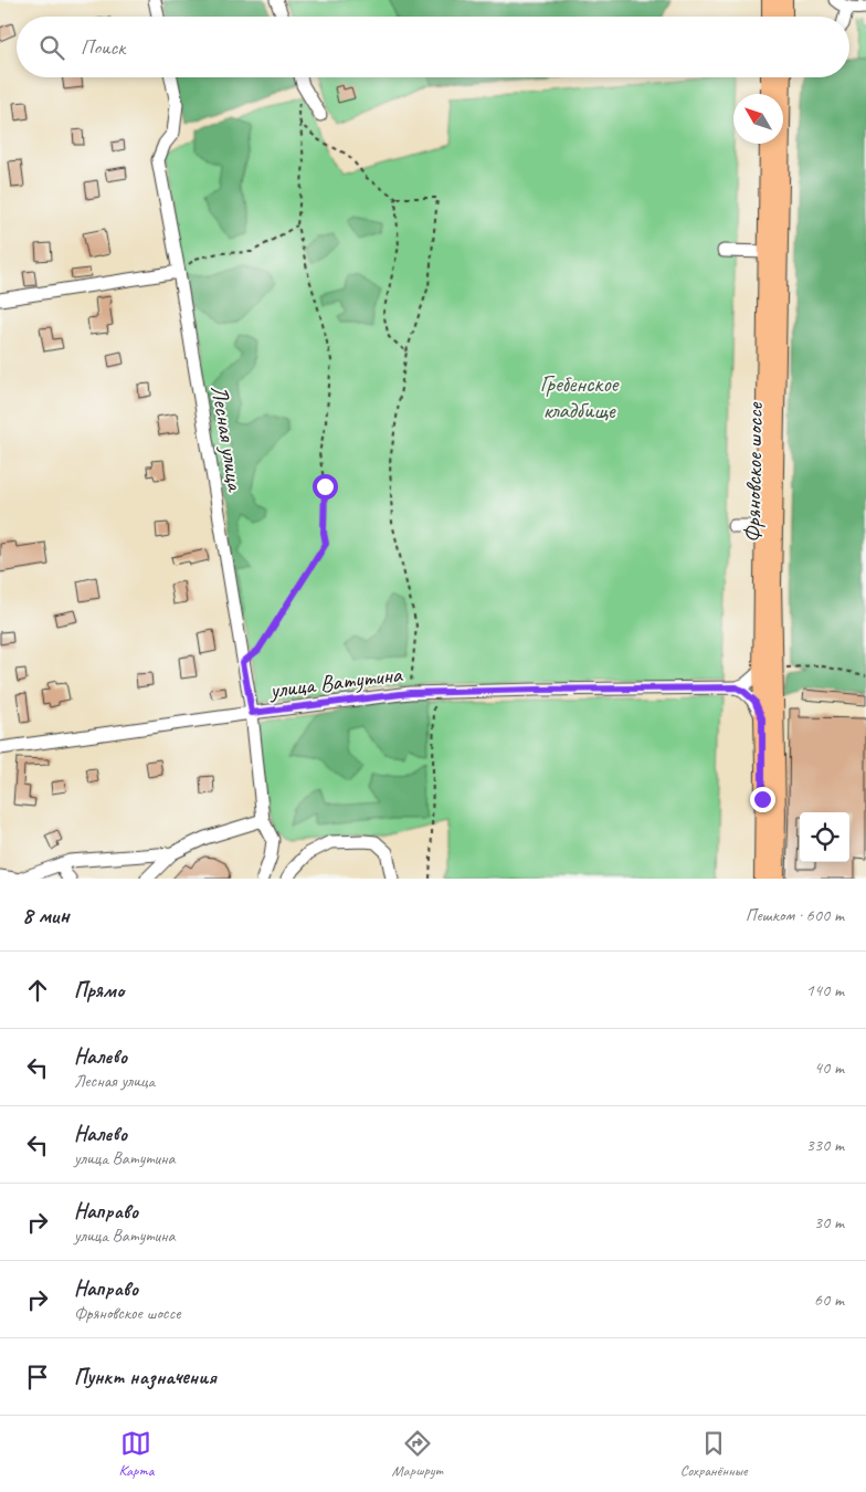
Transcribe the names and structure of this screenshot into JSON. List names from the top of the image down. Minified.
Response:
{"streets":{"main road":["Фряновское шоссе"],"street":["Лесная улица","улица Ватутина"]},"crossings":[["Лесная улица","улица Ватутина"]],"parks":["Гребенское кладбище"],"north":"top left","page":{"search":"Поиск","heading":["8 мин","Пешком · 600 m"],"list":[["Прямо","140 m"],["Налево","Лесная улица","40 m"],["Налево","улица Ватутина","330 m"],["Направо","улица Ватутина","30 m"],["Направо","Фряновское шоссе","60 m"],"Пункт назначения"],"nav":["Карта","Маршрут","Сохранённые"]}}
